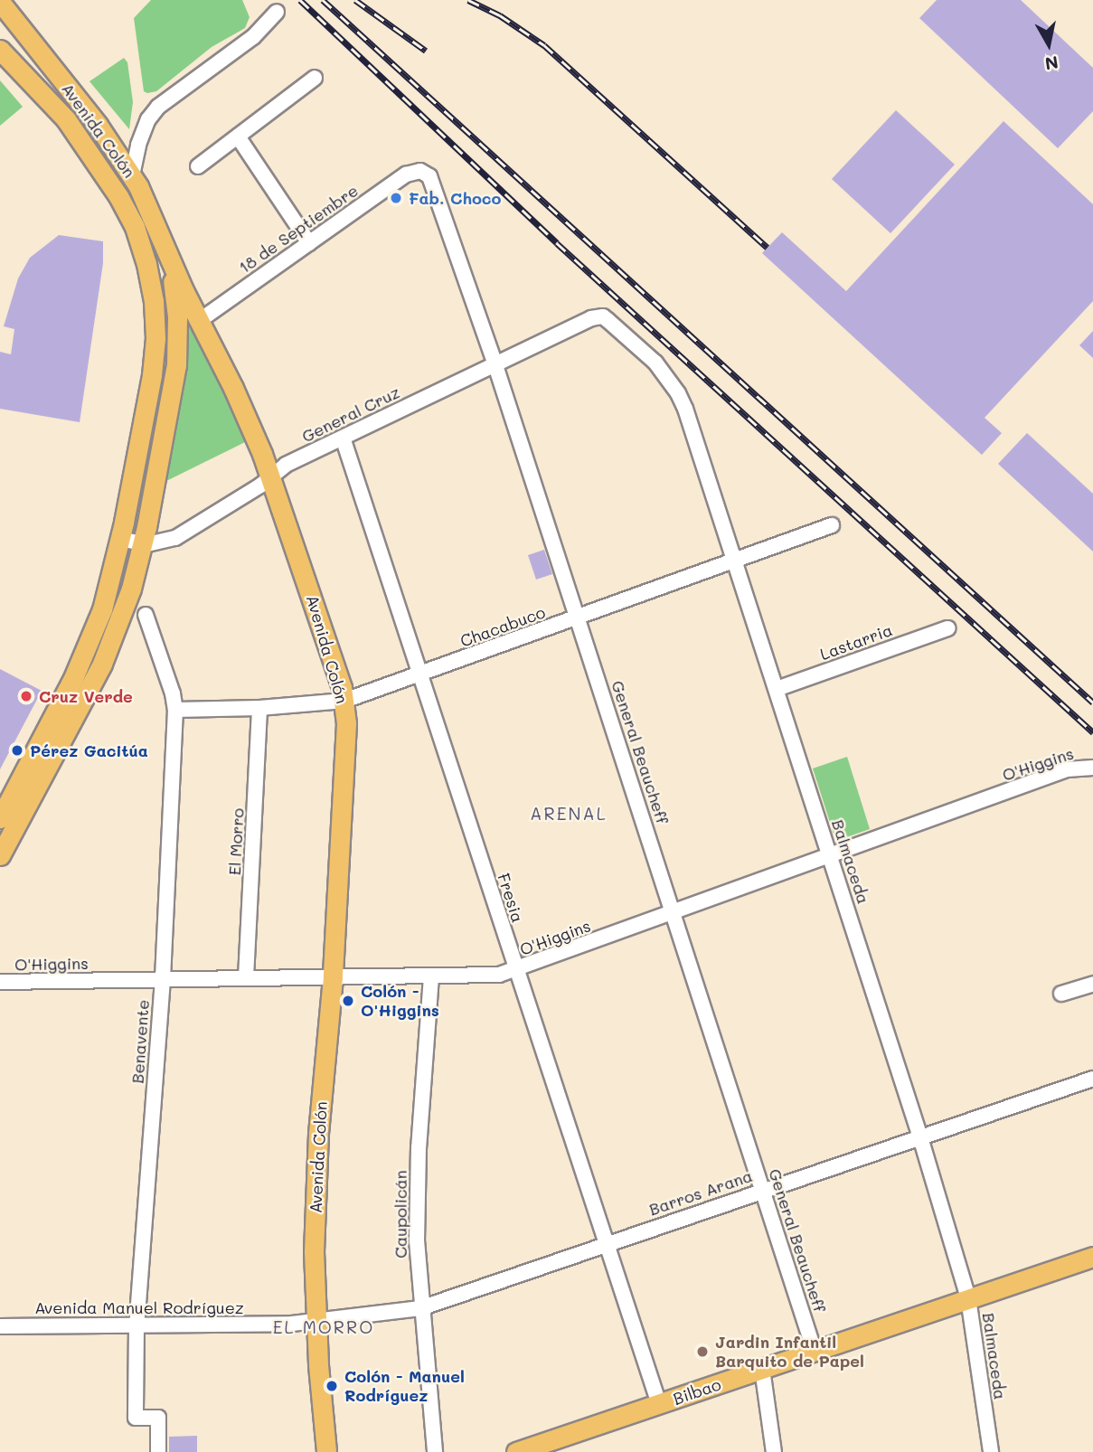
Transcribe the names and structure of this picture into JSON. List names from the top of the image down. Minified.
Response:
{"streets":{"main road":["Avenida Colón","Bilbao"],"street":["18 de Septiembre","General Cruz","Chacabuco","Lastarria","General Beaucheff","O'Higgins","El Morro","Balmaceda","Fresia","Benavente","Barros Arana","Caupolicán","Avenida Manuel Rodríguez"]},"crossings":[["Avenida Colón","18 de Septiembre"],["Avenida Colón","General Cruz"],["Avenida Colón","Chacabuco"],["Avenida Colón","O'Higgins"],["Avenida Colón","Barros Arana"],["Avenida Colón","Avenida Manuel Rodríguez"],["18 de Septiembre","General Beaucheff"],["General Cruz","General Beaucheff"],["General Cruz","Balmaceda"],["General Cruz","Fresia"],["Chacabuco","General Beaucheff"],["Chacabuco","El Morro"],["Chacabuco","Balmaceda"],["Chacabuco","Fresia"],["Chacabuco","Benavente"],["Lastarria","Balmaceda"],["General Beaucheff","O'Higgins"],["General Beaucheff","Barros Arana"],["General Beaucheff","Bilbao"],["O'Higgins","El Morro"],["O'Higgins","Balmaceda"],["O'Higgins","Fresia"],["O'Higgins","Benavente"],["O'Higgins","Caupolicán"],["Balmaceda","Barros Arana"],["Balmaceda","Bilbao"],["Fresia","Barros Arana"],["Fresia","Bilbao"],["Benavente","Avenida Manuel Rodríguez"],["Barros Arana","Caupolicán"],["Barros Arana","Avenida Manuel Rodríguez"]],"districts":["ARENAL","EL MORRO"],"places":["Fab. Choco","Cruz Verde","Pérez Gacitúa","Colón - O'Higgins","Jardin Infantil Barquito de Papel","Colón - Manuel Rodríguez"],"north":"bottom"}
